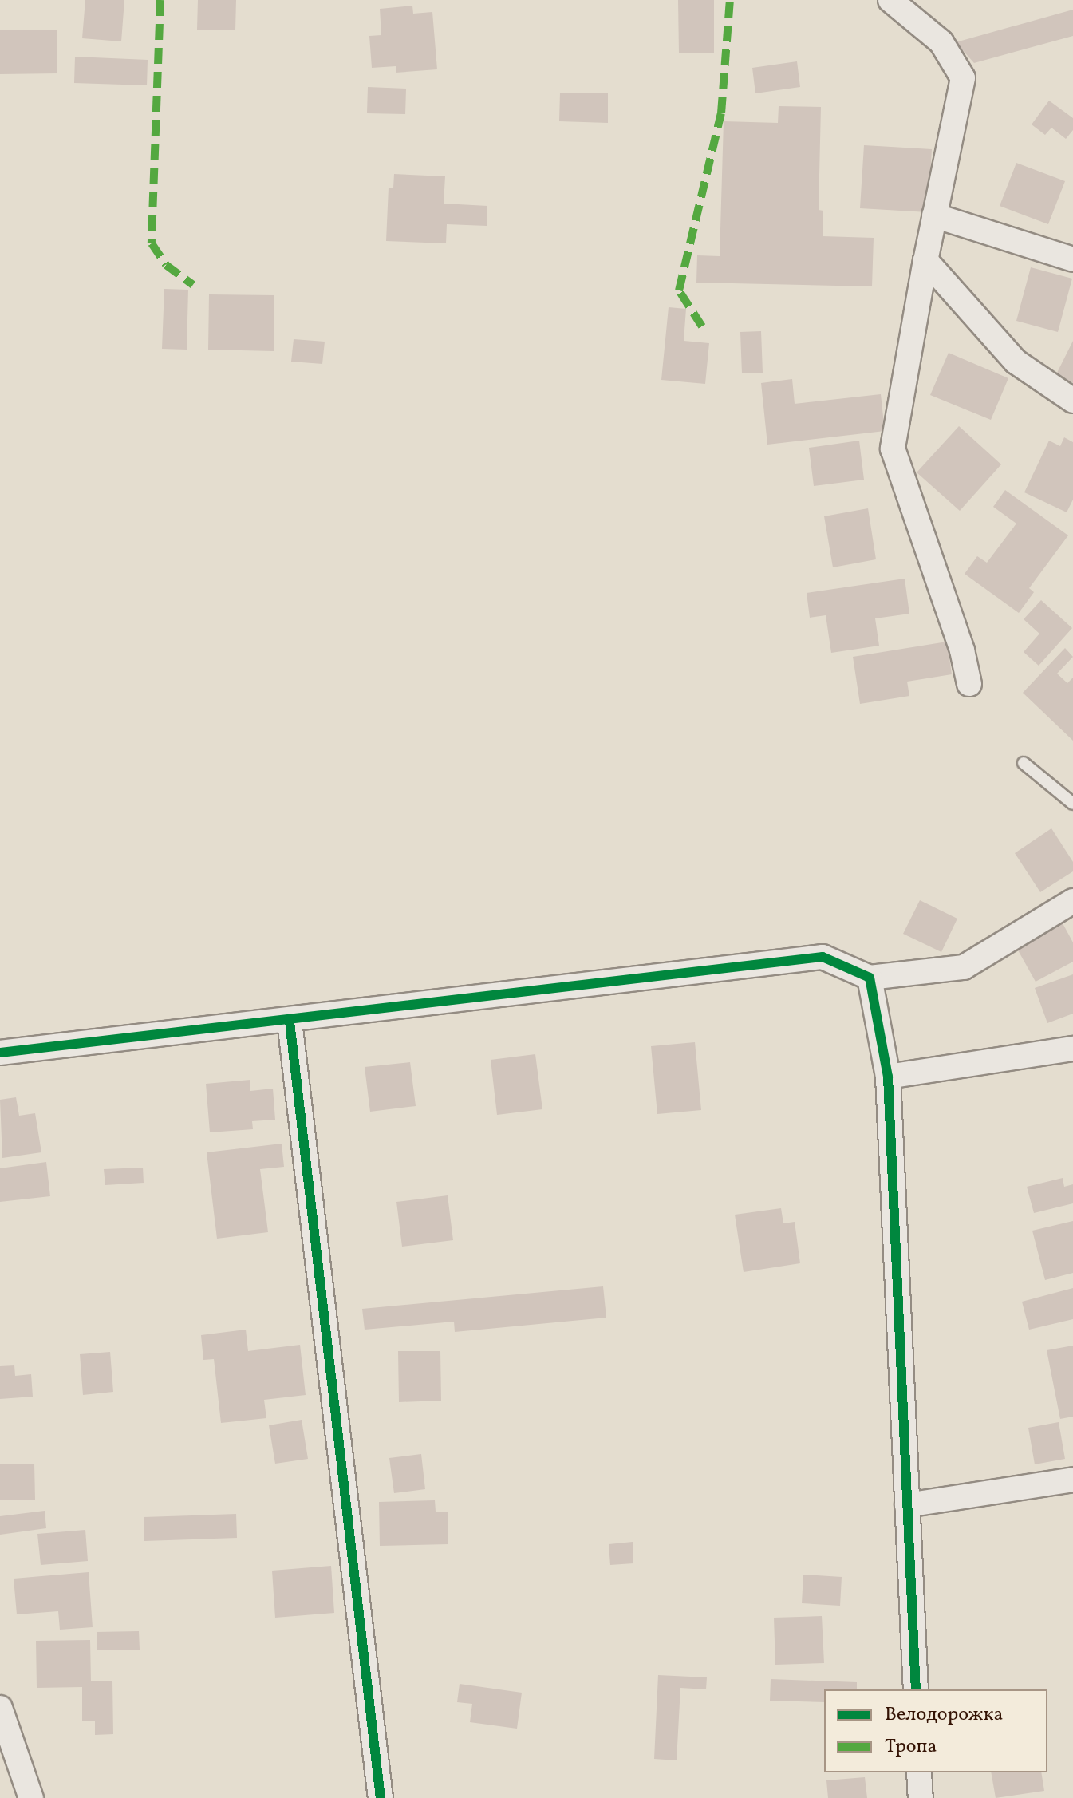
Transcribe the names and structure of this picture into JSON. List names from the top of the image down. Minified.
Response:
{"legend":["Велодорожка","Тропа"]}
